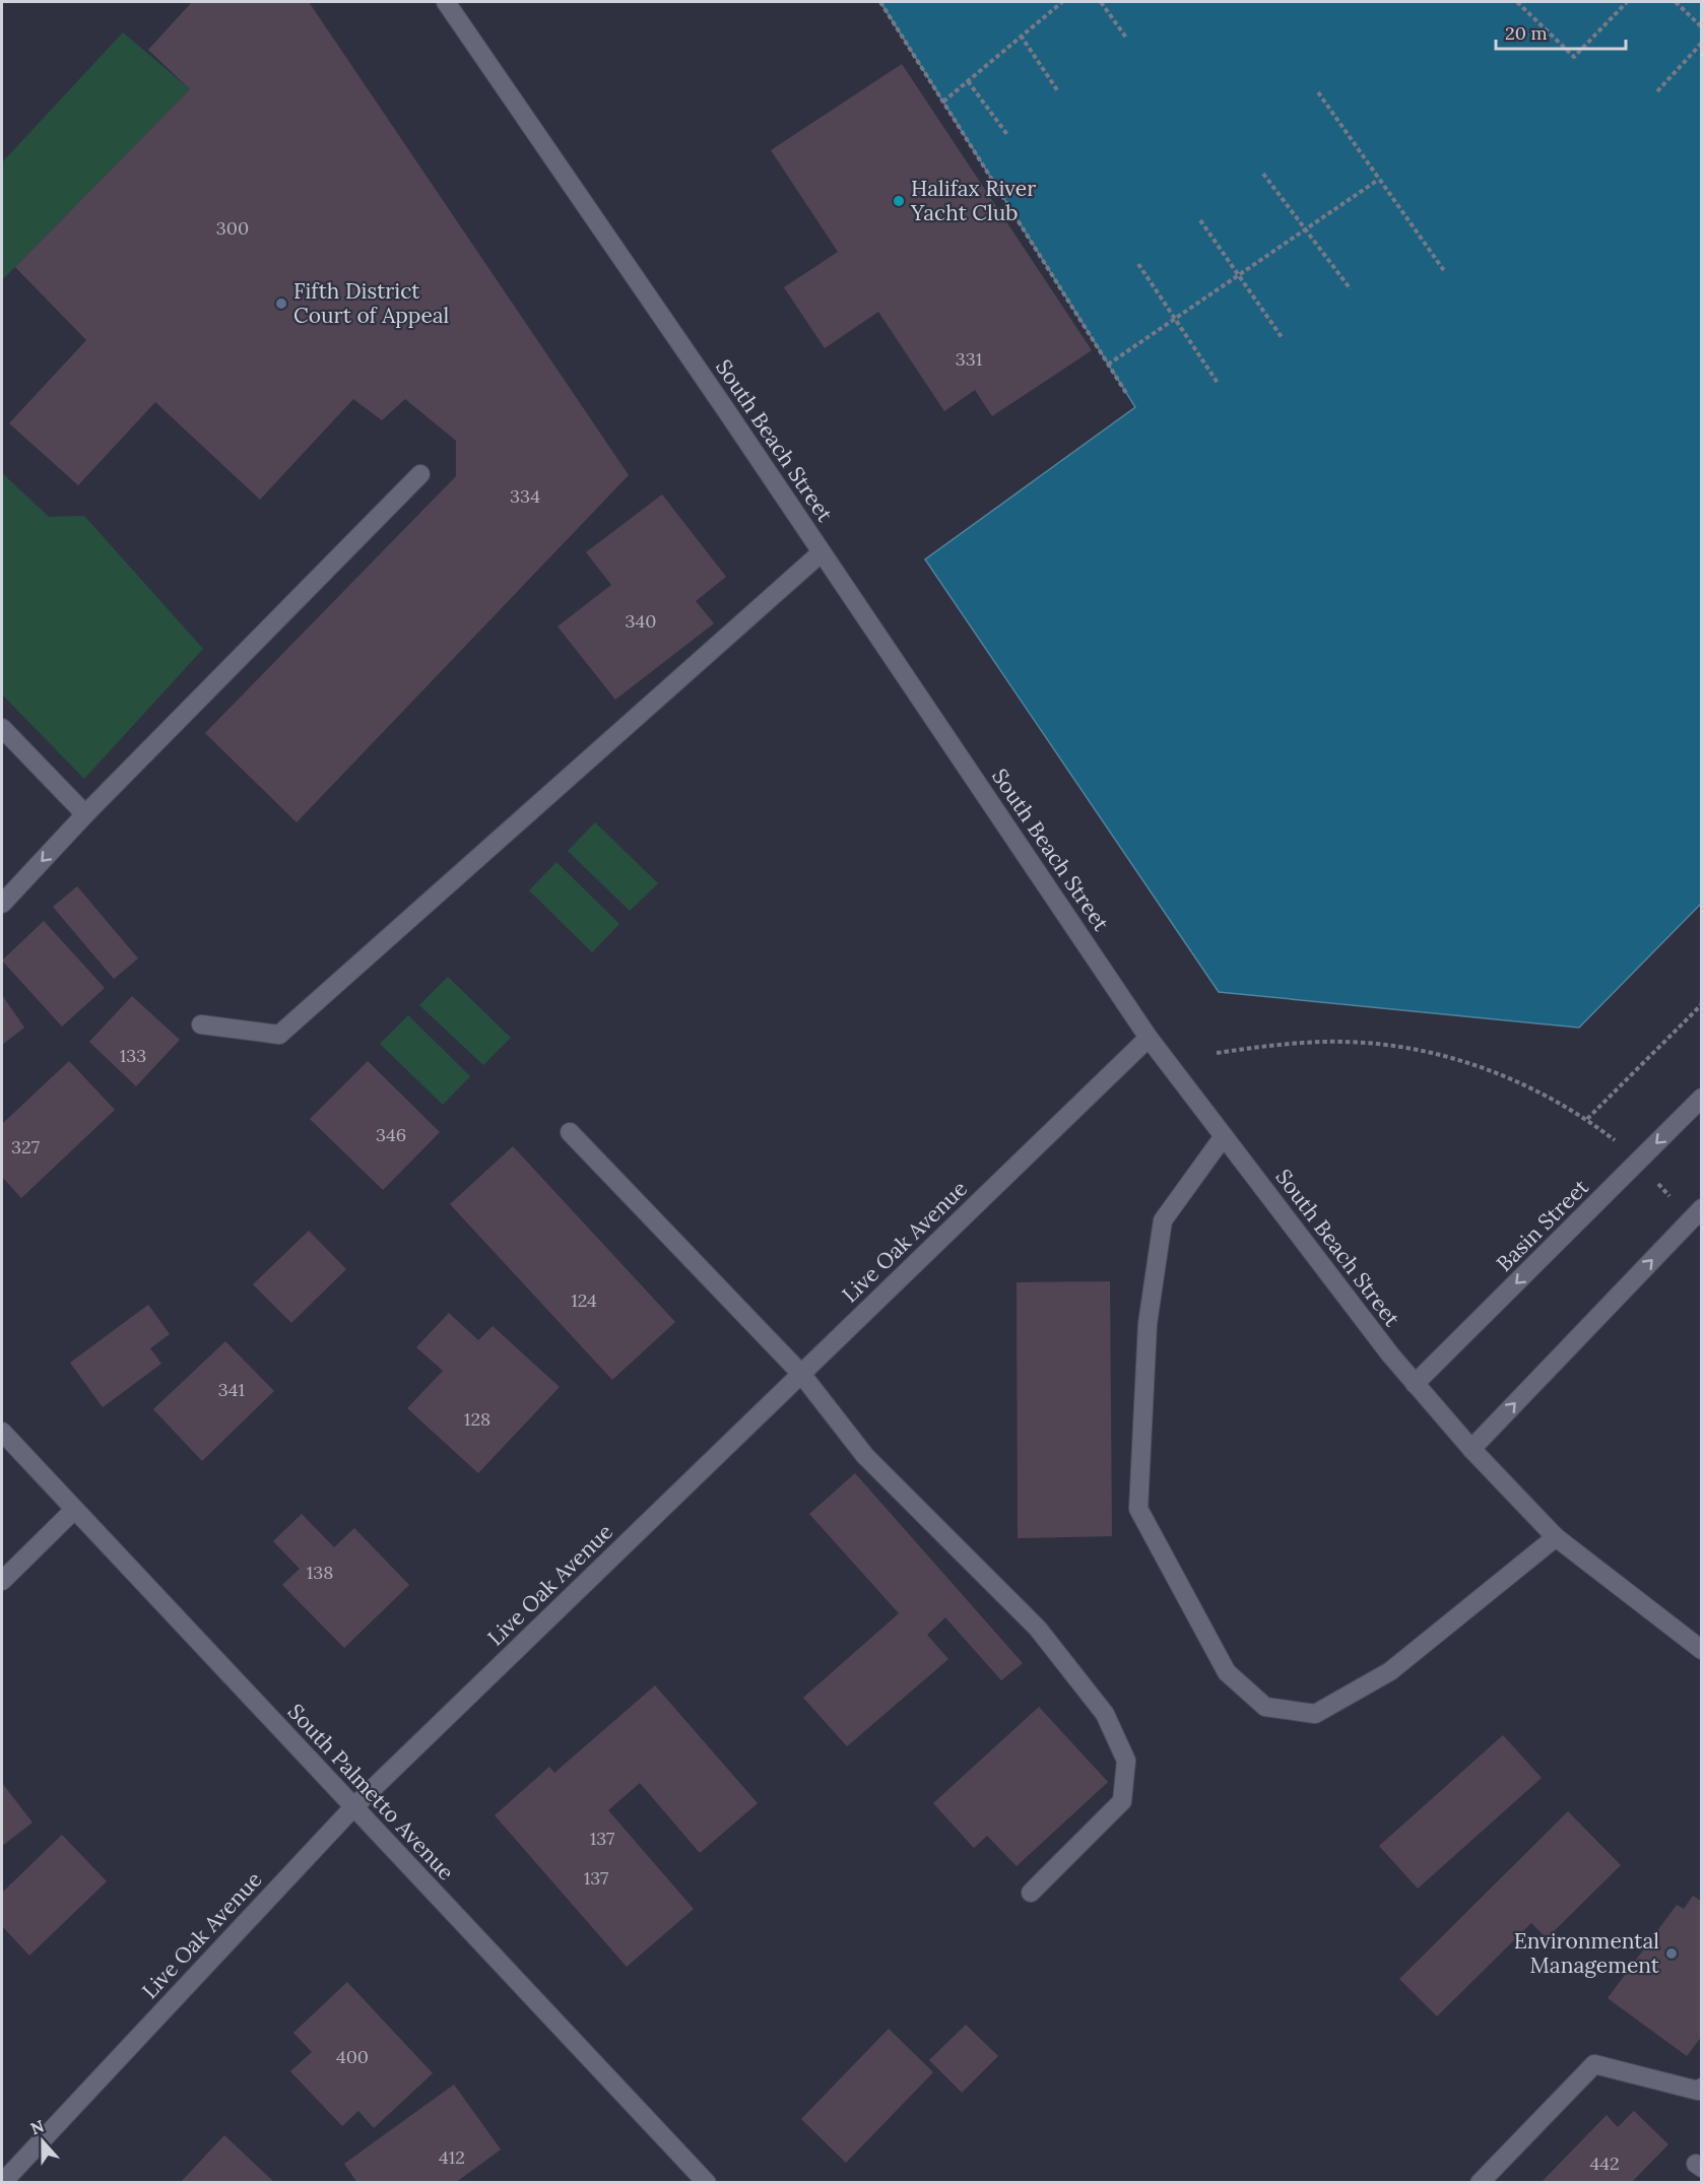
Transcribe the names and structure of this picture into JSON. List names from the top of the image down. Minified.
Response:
{"streets":{"street":["South Beach Street","Basin Street","Live Oak Avenue","South Palmetto Avenue"]},"crossings":[["South Beach Street","Basin Street"],["South Beach Street","Live Oak Avenue"],["Live Oak Avenue","South Palmetto Avenue"]],"places":["Halifax River Yacht Club","Fifth District Court of Appeal","Environmental Management"],"house_numbers":["300","331","334","340","133","346","327","124","341","128","138","137","137","400","412","442"],"scale_bar":"20 m","north":"top"}
